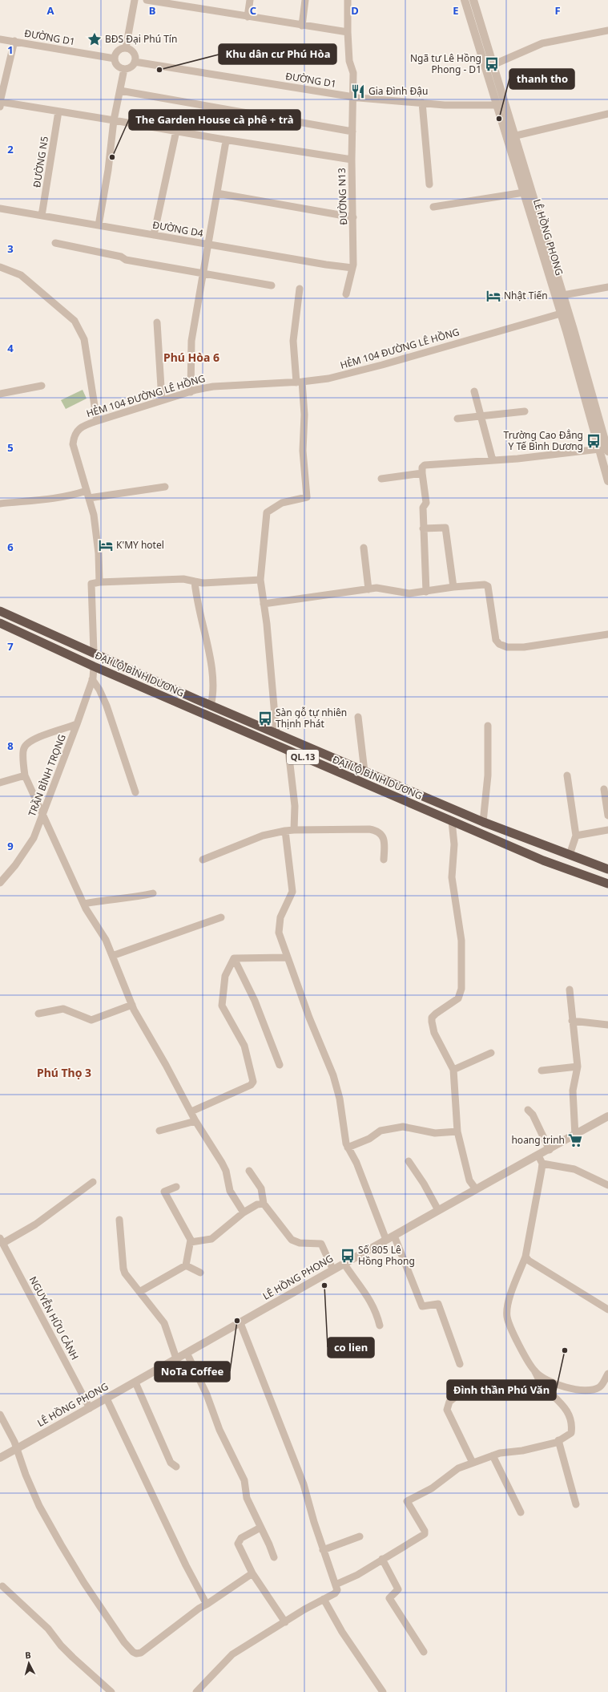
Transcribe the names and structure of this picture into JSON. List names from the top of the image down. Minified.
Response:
{"streets":{"highway":["ĐẠI LỘ BÌNH DƯƠNG","QL.13"],"street":["ĐƯỜNG D1","ĐƯỜNG N5","ĐƯỜNG N13","ĐƯỜNG D4","LÊ HỒNG PHONG","HẺM 104 ĐƯỜNG LÊ HỒNG","TRẦN BÌNH TRỌNG","NGUYỄN HỮU CẢNH"]},"crossings":[["ĐƯỜNG D1","ĐƯỜNG N13"],["ĐƯỜNG D1","LÊ HỒNG PHONG"],["ĐƯỜNG N5","ĐƯỜNG D4"],["ĐƯỜNG N13","ĐƯỜNG D4"],["LÊ HỒNG PHONG","HẺM 104 ĐƯỜNG LÊ HỒNG"],["LÊ HỒNG PHONG","NGUYỄN HỮU CẢNH"],["ĐẠI LỘ BÌNH DƯƠNG","TRẦN BÌNH TRỌNG"]],"districts":["Phú Hòa 6","Phú Thọ 3"],"places":{"place":["BĐS Đại Phú Tín"],"bus stop":["Ngã tư Lê Hồng Phong - D1","Trường Cao Đẳng Y Tế Bình Dương","Sàn gỗ tự nhiên Thịnh Phát","Số 805 Lê Hồng Phong"],"other":["Khu dân cư Phú Hòa","thanh tho","The Garden House cà phê + trà","co lien","NoTa Coffee","Đình thần Phú Văn"],"restaurant":["Gia Đình Đậu"],"hotel":["Nhật Tiến","K'MY hotel"],"supermarket":["hoang trinh"]},"north":"top","grid":{"columns":["A","B","C","D","E","F"],"rows":["1","2","3","4","5","6","7","8","9"]}}
